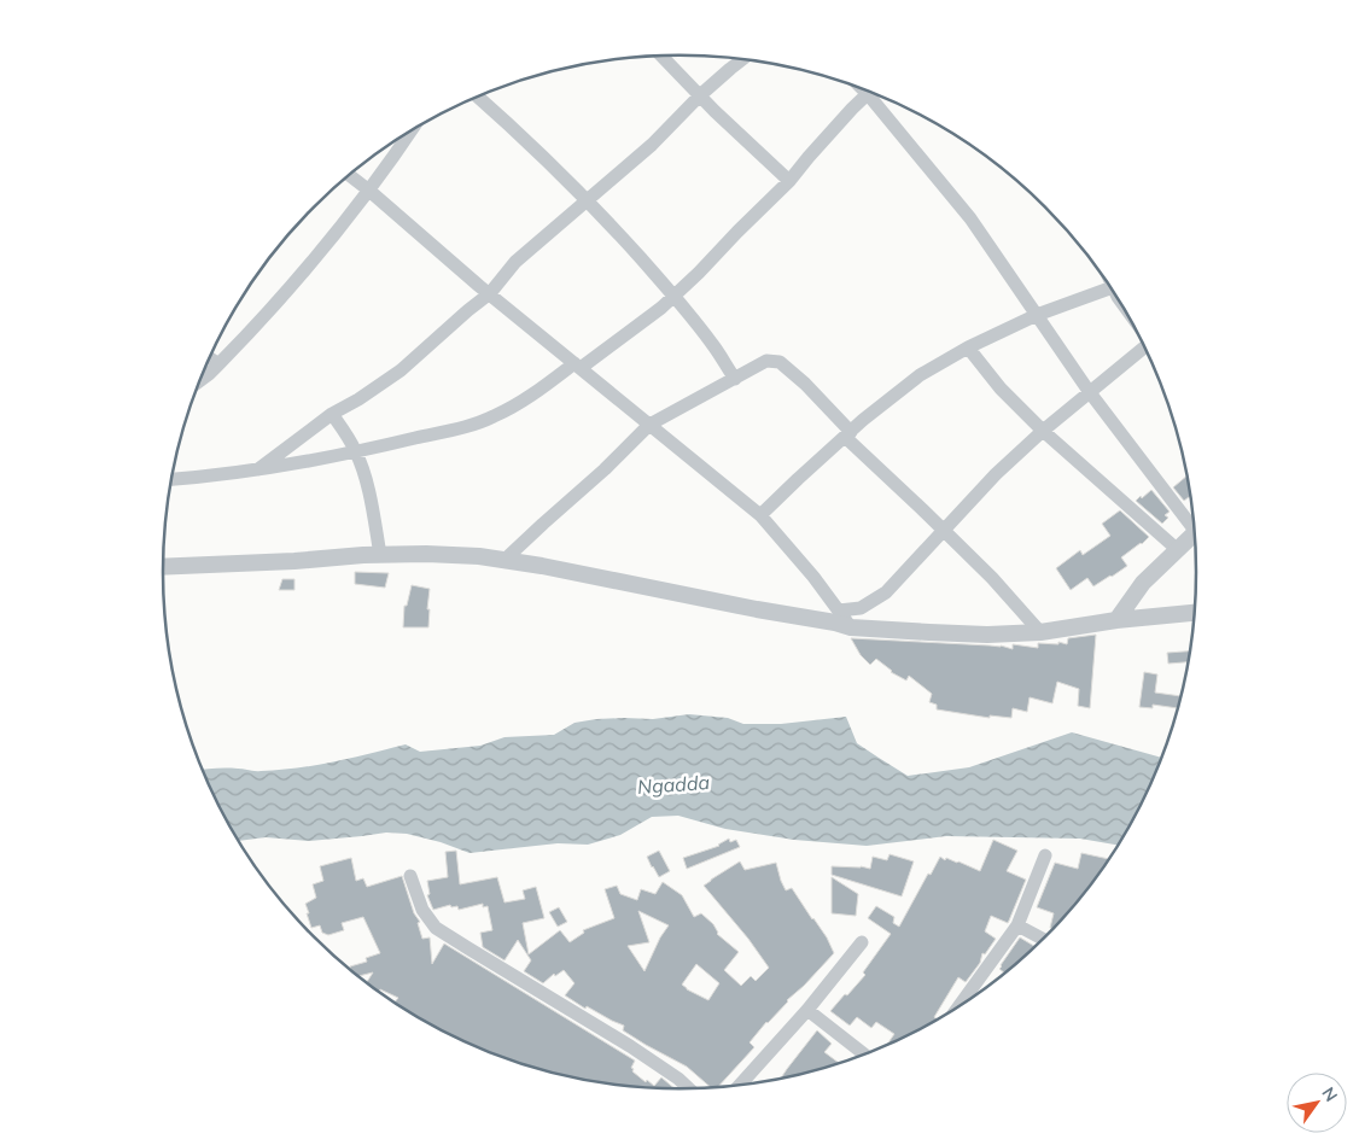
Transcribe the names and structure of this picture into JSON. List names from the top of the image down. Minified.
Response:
{"water":["Ngadda"],"north":"top right"}
